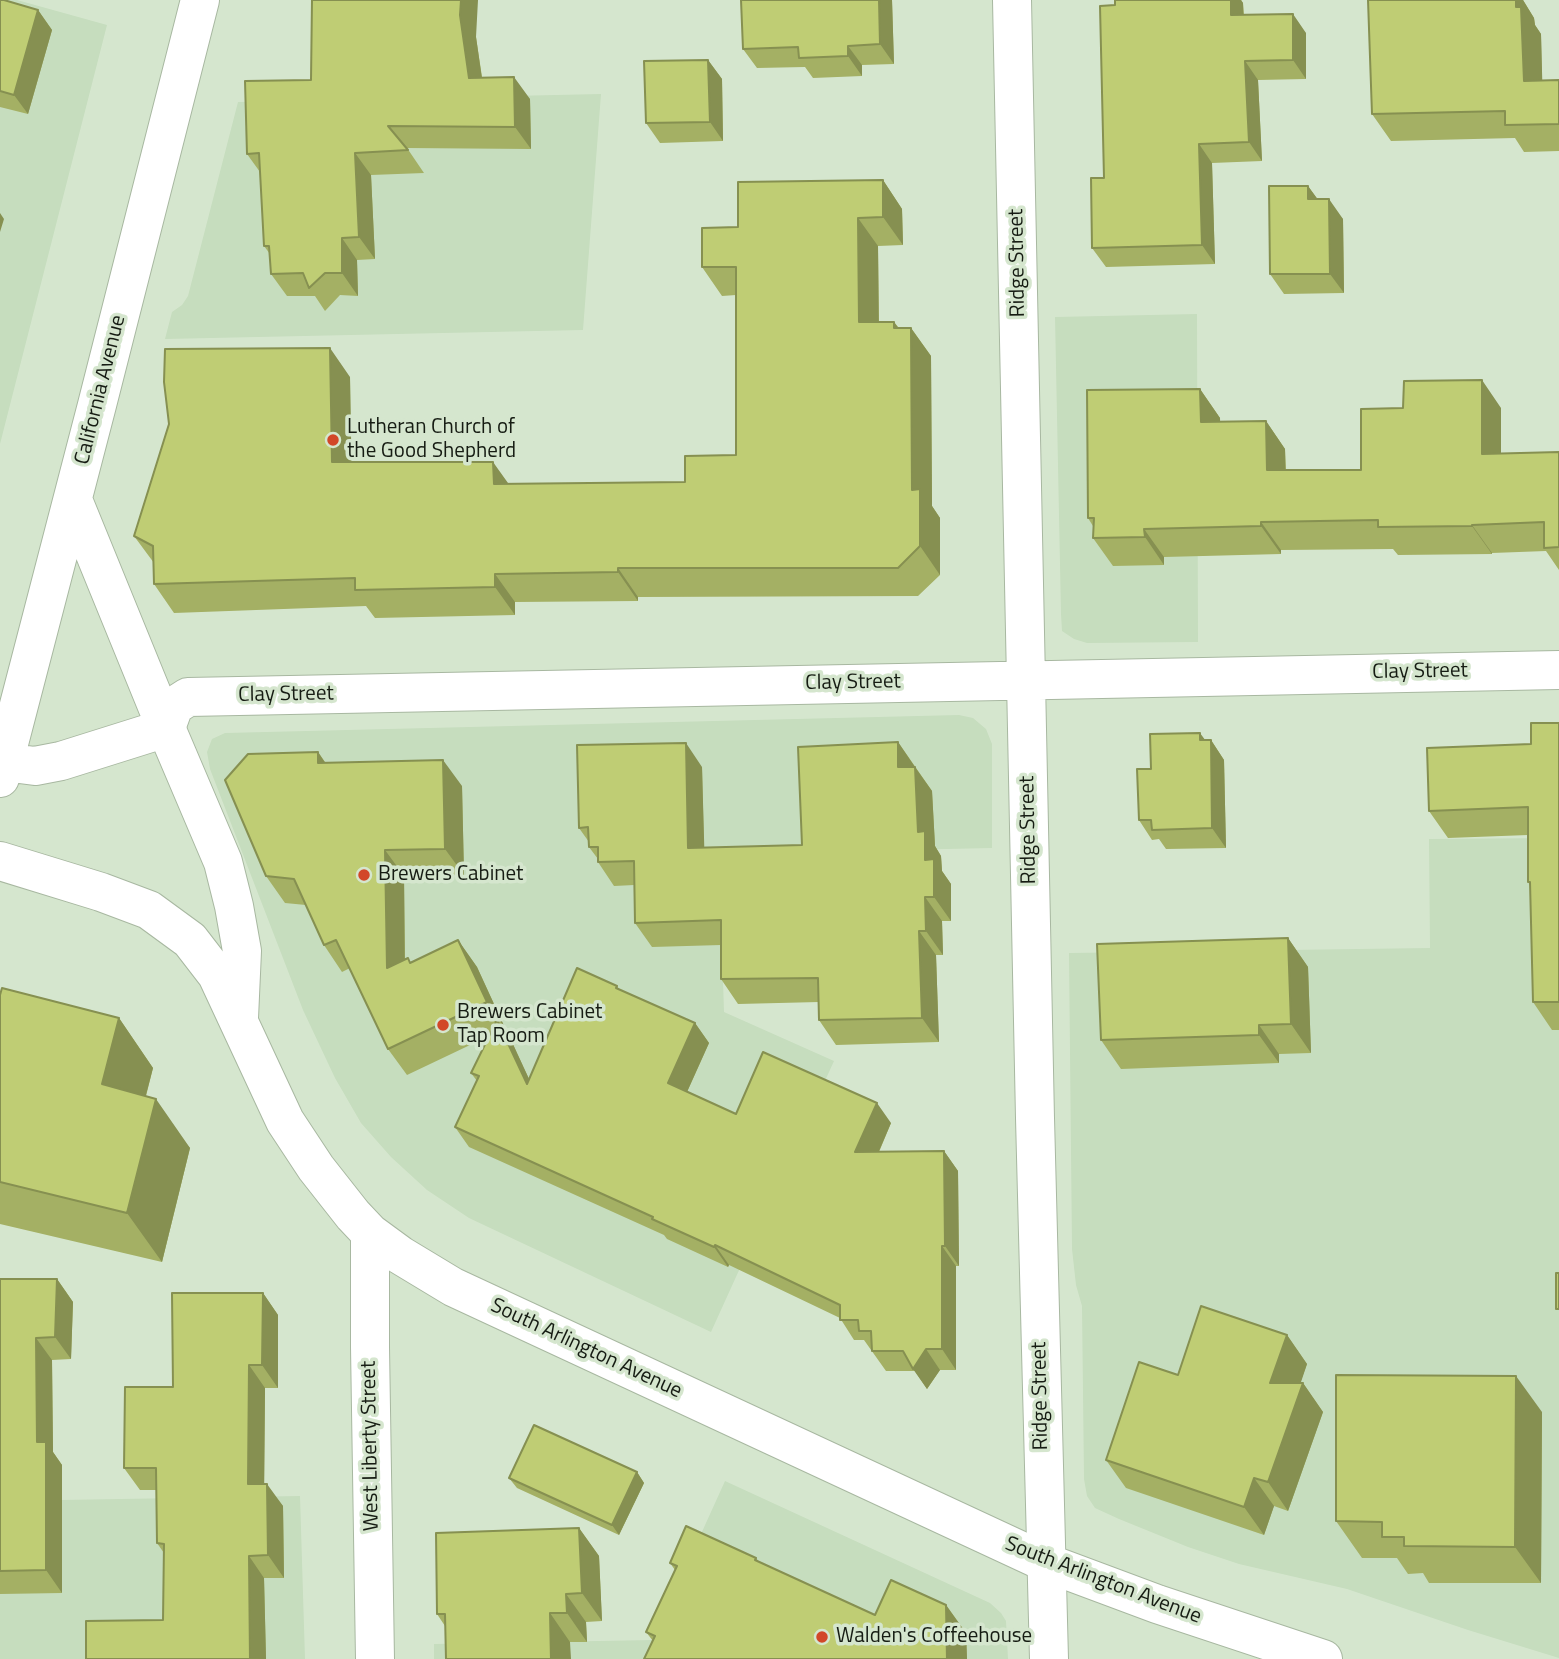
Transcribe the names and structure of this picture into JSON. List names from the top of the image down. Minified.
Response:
{"streets":{"main road":["Ridge Street","California Avenue","Clay Street","South Arlington Avenue","West Liberty Street"]},"crossings":[["Ridge Street","Clay Street"],["Ridge Street","South Arlington Avenue"],["South Arlington Avenue","West Liberty Street"]],"places":["Lutheran Church of the Good Shepherd","Brewers Cabinet","Brewers Cabinet Tap Room","Walden's Coffeehouse"]}
